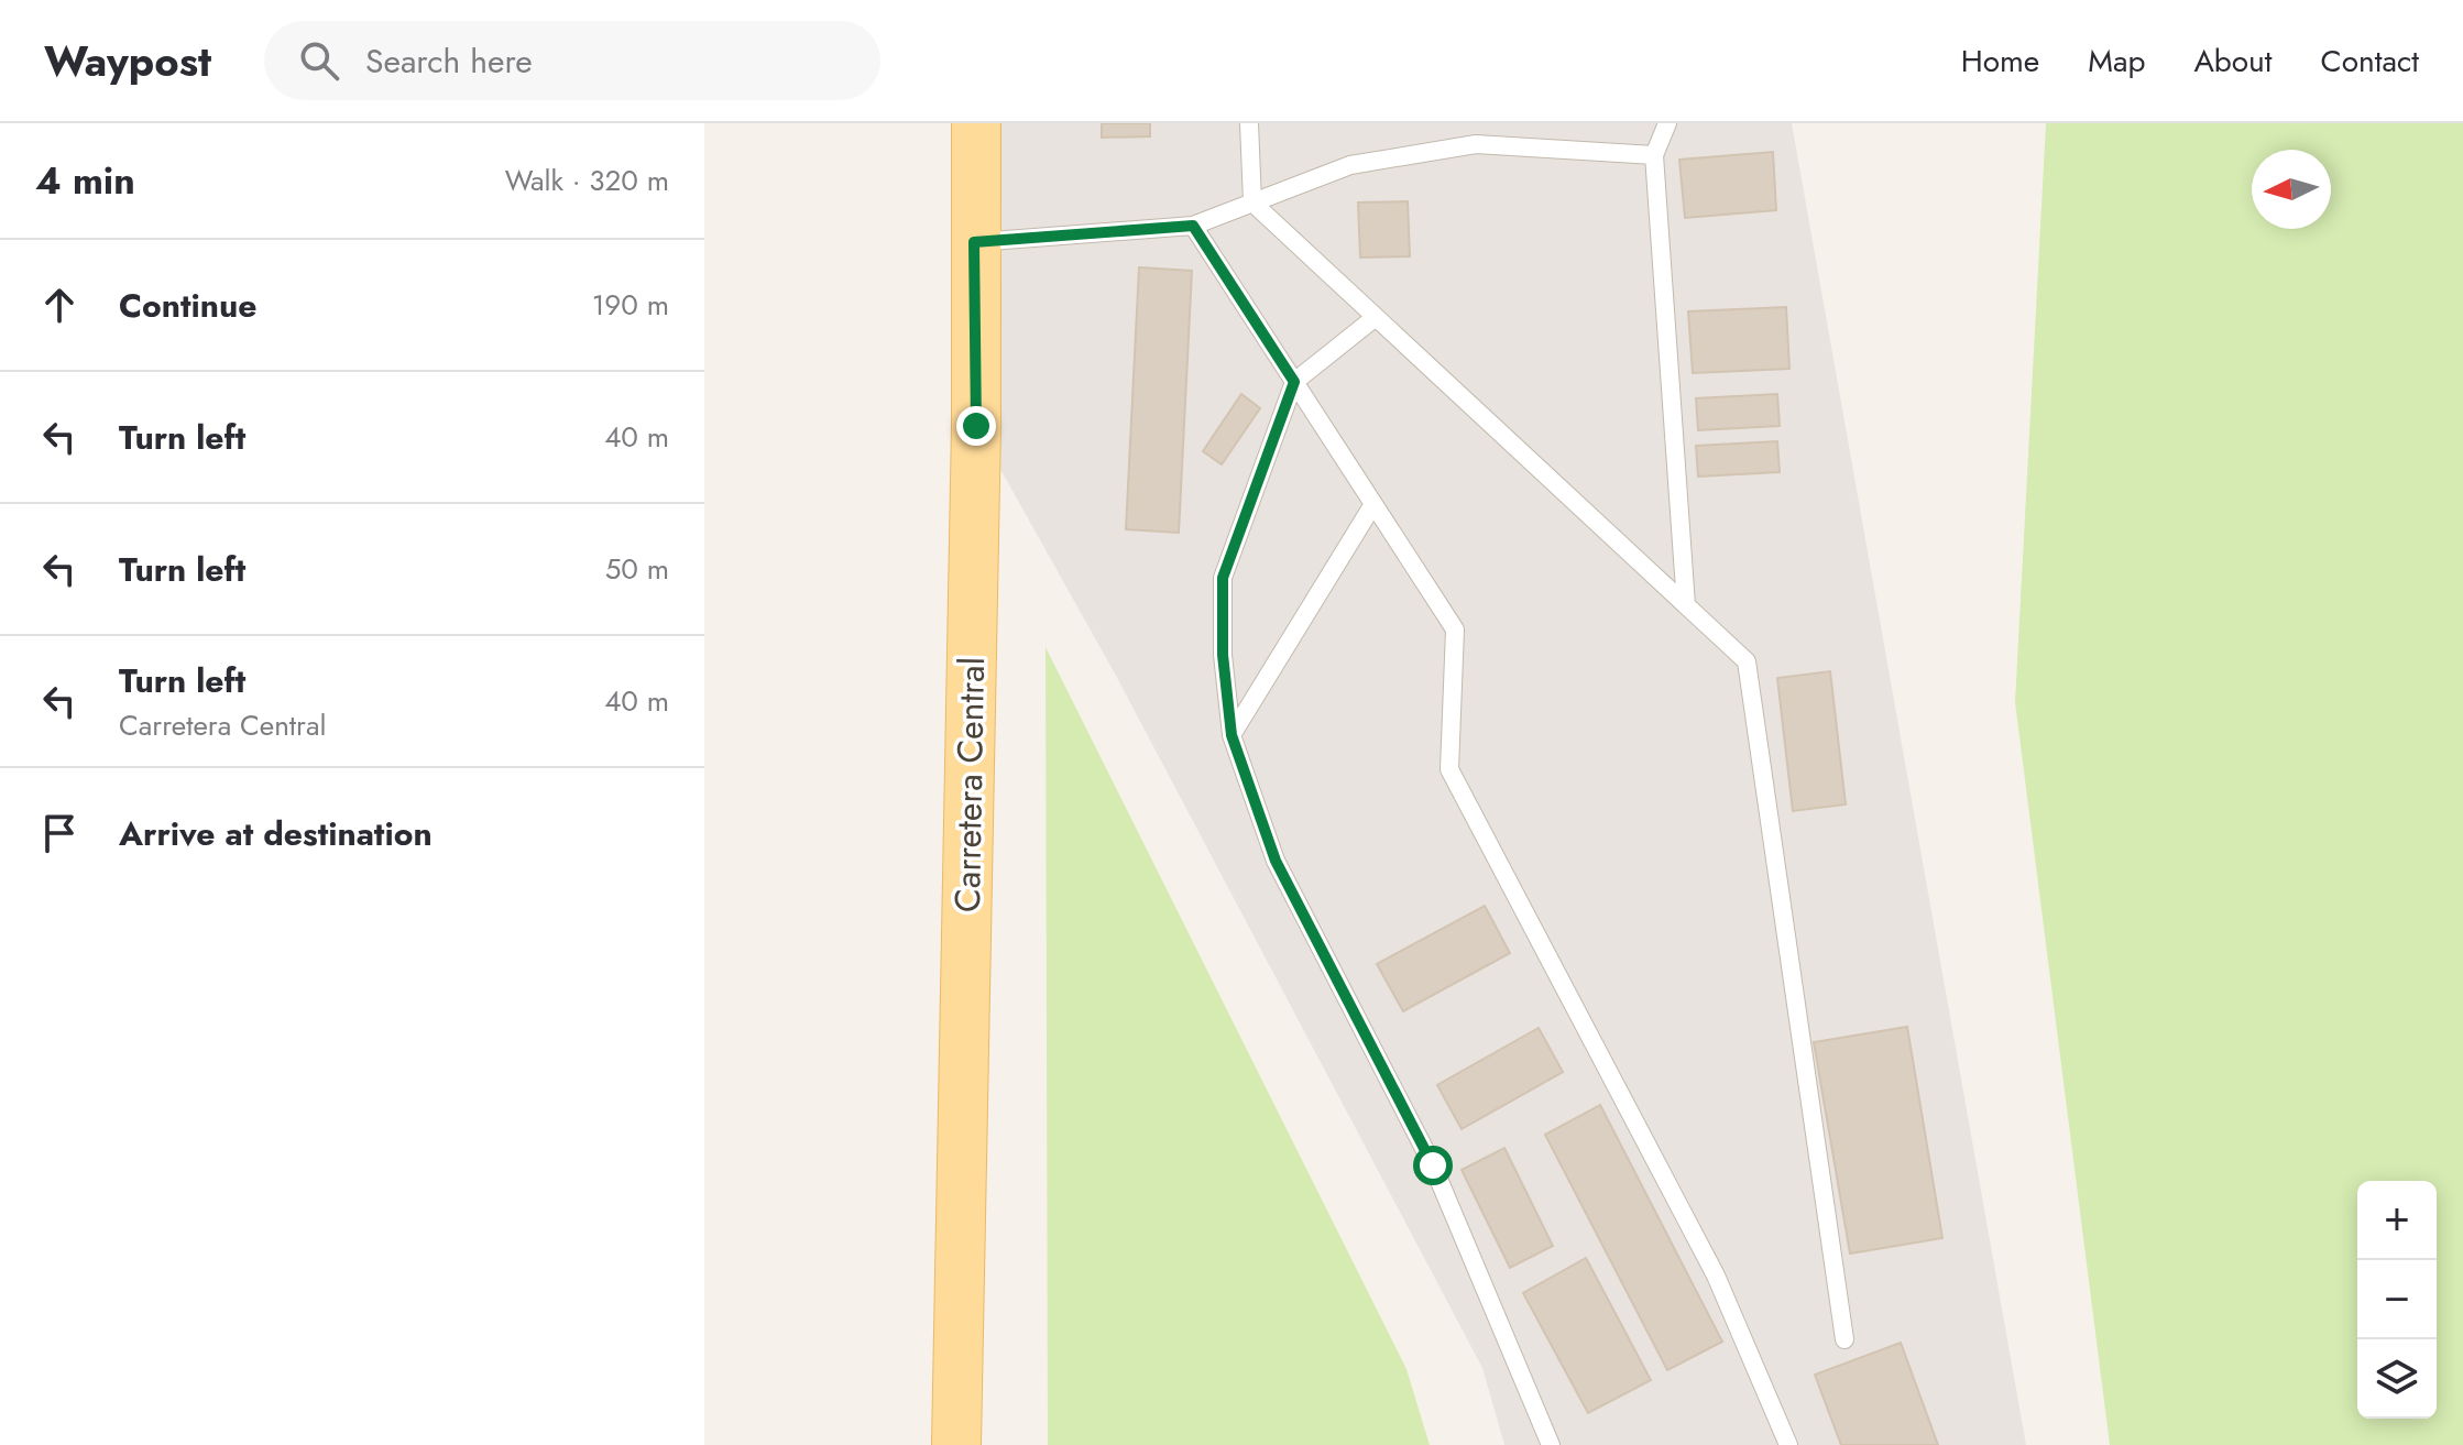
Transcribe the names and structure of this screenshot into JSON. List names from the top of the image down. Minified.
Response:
{"streets":{"main road":["Carretera Central"]},"north":"left","page":{"header":"Waypost","search":"Search here","nav":["Home","Map","About","Contact"],"heading":["4 min","Walk · 320 m"],"list":[["Continue","190 m"],["Turn left","40 m"],["Turn left","50 m"],["Turn left","Carretera Central","40 m"],"Arrive at destination"],"map_buttons":["+","−"]}}
